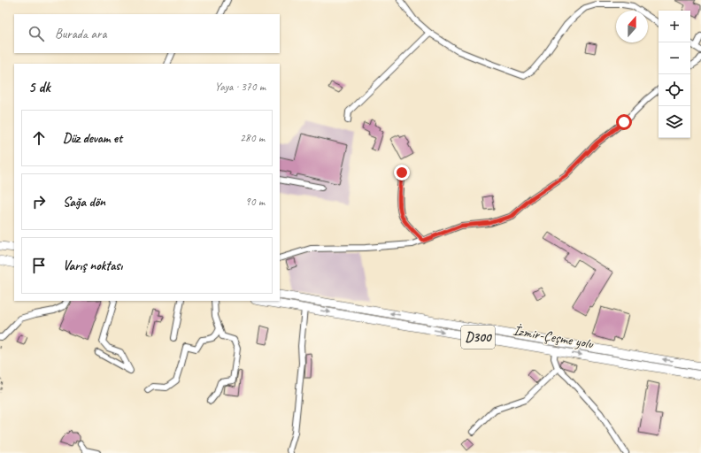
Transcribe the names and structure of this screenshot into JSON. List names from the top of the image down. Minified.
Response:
{"streets":{"highway":["İzmir-Çeşme yolu","D300"]},"north":"top","page":{"map_buttons":["+","−"],"search":"Burada ara","heading":["5 dk","Yaya · 370 m"],"list":[["Düz devam et","280 m"],["Sağa dön","90 m"],"Varış noktası"]}}
